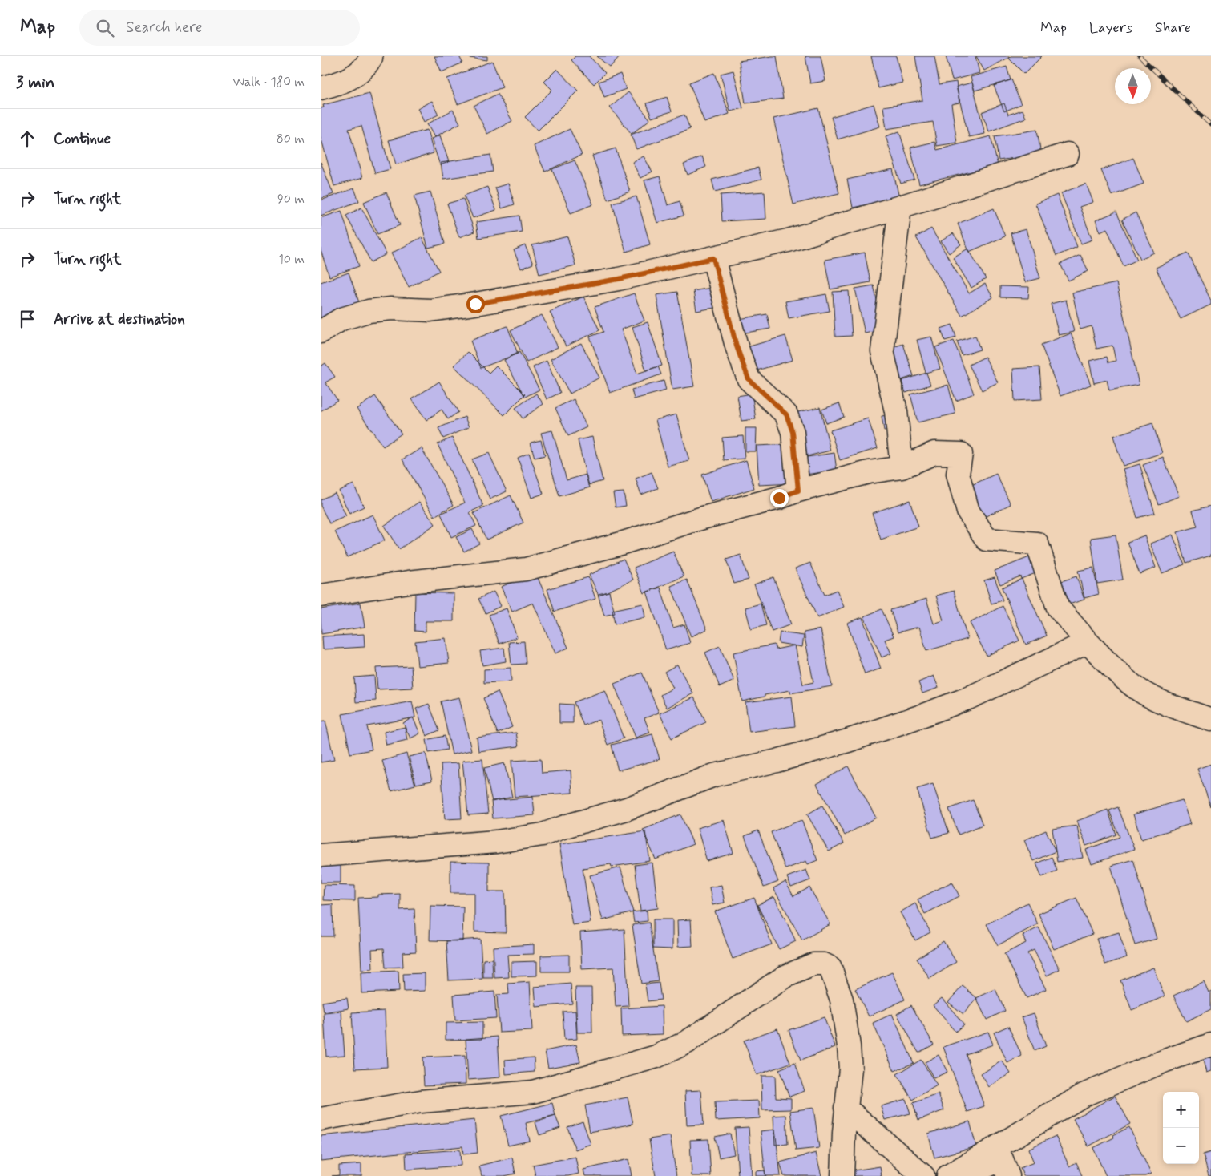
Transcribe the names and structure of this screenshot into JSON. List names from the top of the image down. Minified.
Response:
{"north":"bottom","page":{"header":"Map","search":"Search here","nav":["Map","Layers","Share"],"heading":["3 min","Walk · 180 m"],"list":[["Continue","80 m"],["Turn right","90 m"],["Turn right","10 m"],"Arrive at destination"],"map_buttons":["+","−"]}}
